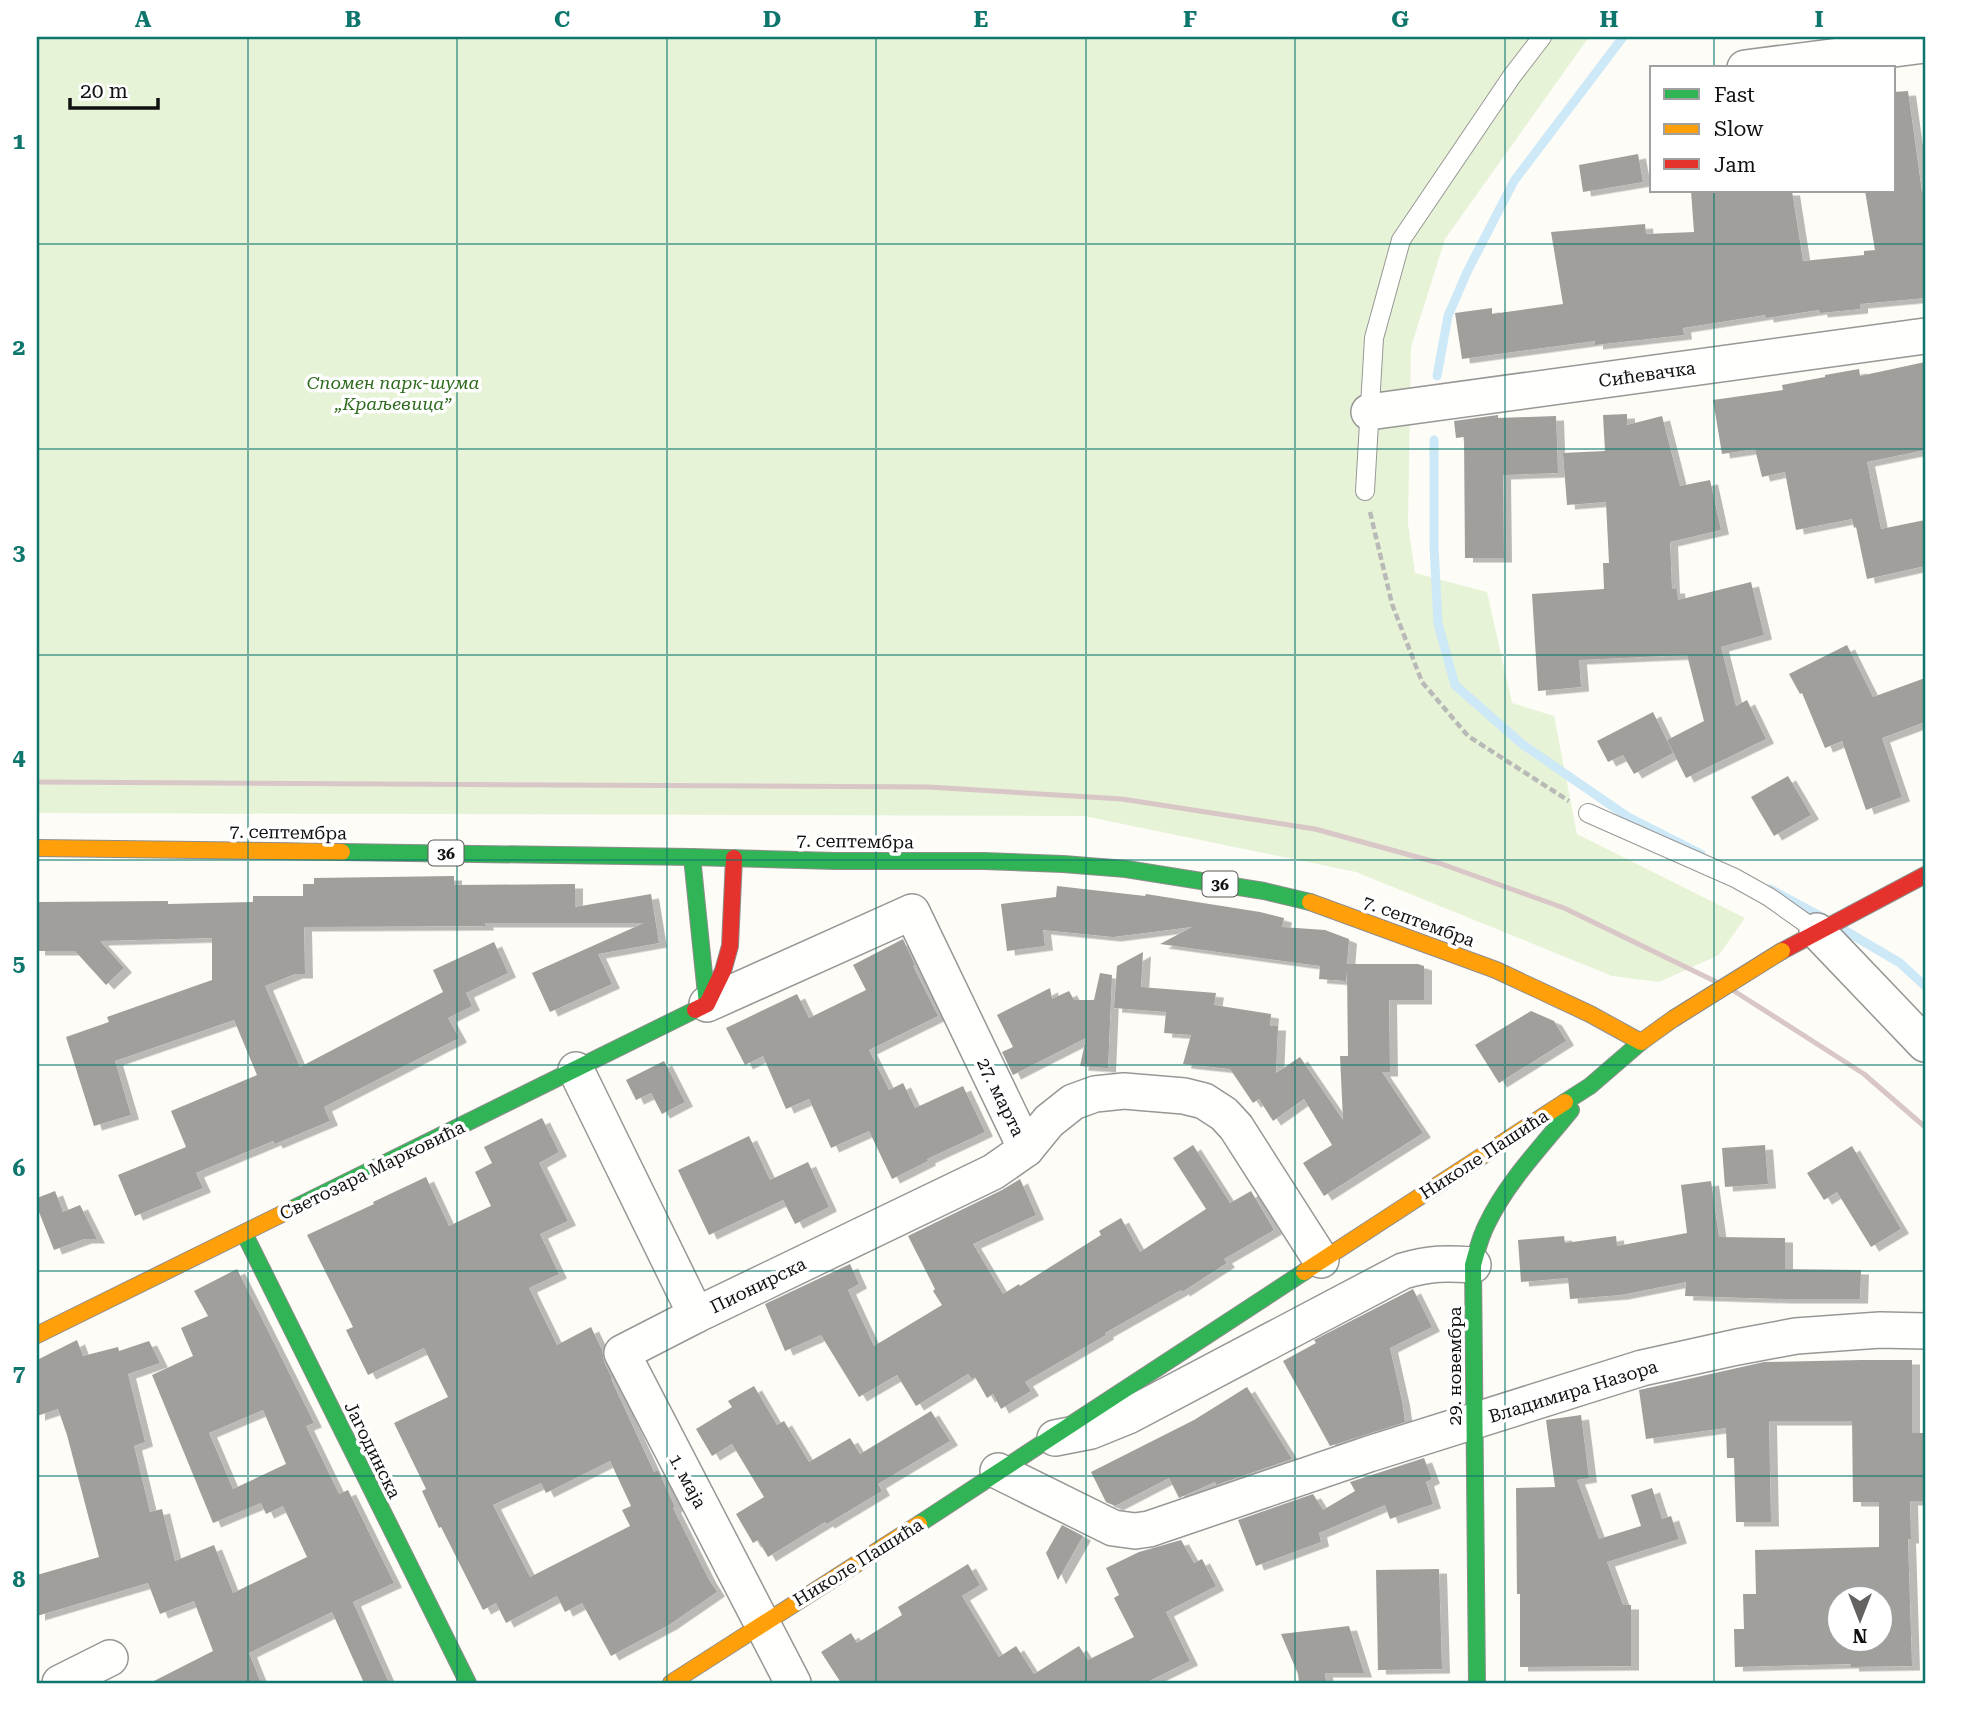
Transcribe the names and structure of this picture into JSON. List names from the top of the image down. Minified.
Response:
{"streets":{"street":["Сићевачка","7. септембра","36","27. марта","Николе Пашића","Светозара Марковића","Пионирска","29. новембра","Владимира Назора","Јагодинска","1. маја"]},"crossings":[["7. септембра","Николе Пашића"],["27. марта","Николе Пашића"],["27. марта","Светозара Марковића"],["27. марта","Пионирска"],["Николе Пашића","29. новембра"],["Николе Пашића","Владимира Назора"],["Николе Пашића","1. маја"],["Светозара Марковића","Пионирска"],["Светозара Марковића","Јагодинска"],["Пионирска","1. маја"],["29. новембра","Владимира Назора"]],"parks":["Спомен парк-шума „Краљевица”"],"legend":["Fast","Slow","Jam"],"scale_bar":"20 m","north":"bottom","grid":{"columns":["A","B","C","D","E","F","G","H","I"],"rows":["1","2","3","4","5","6","7","8"]}}
